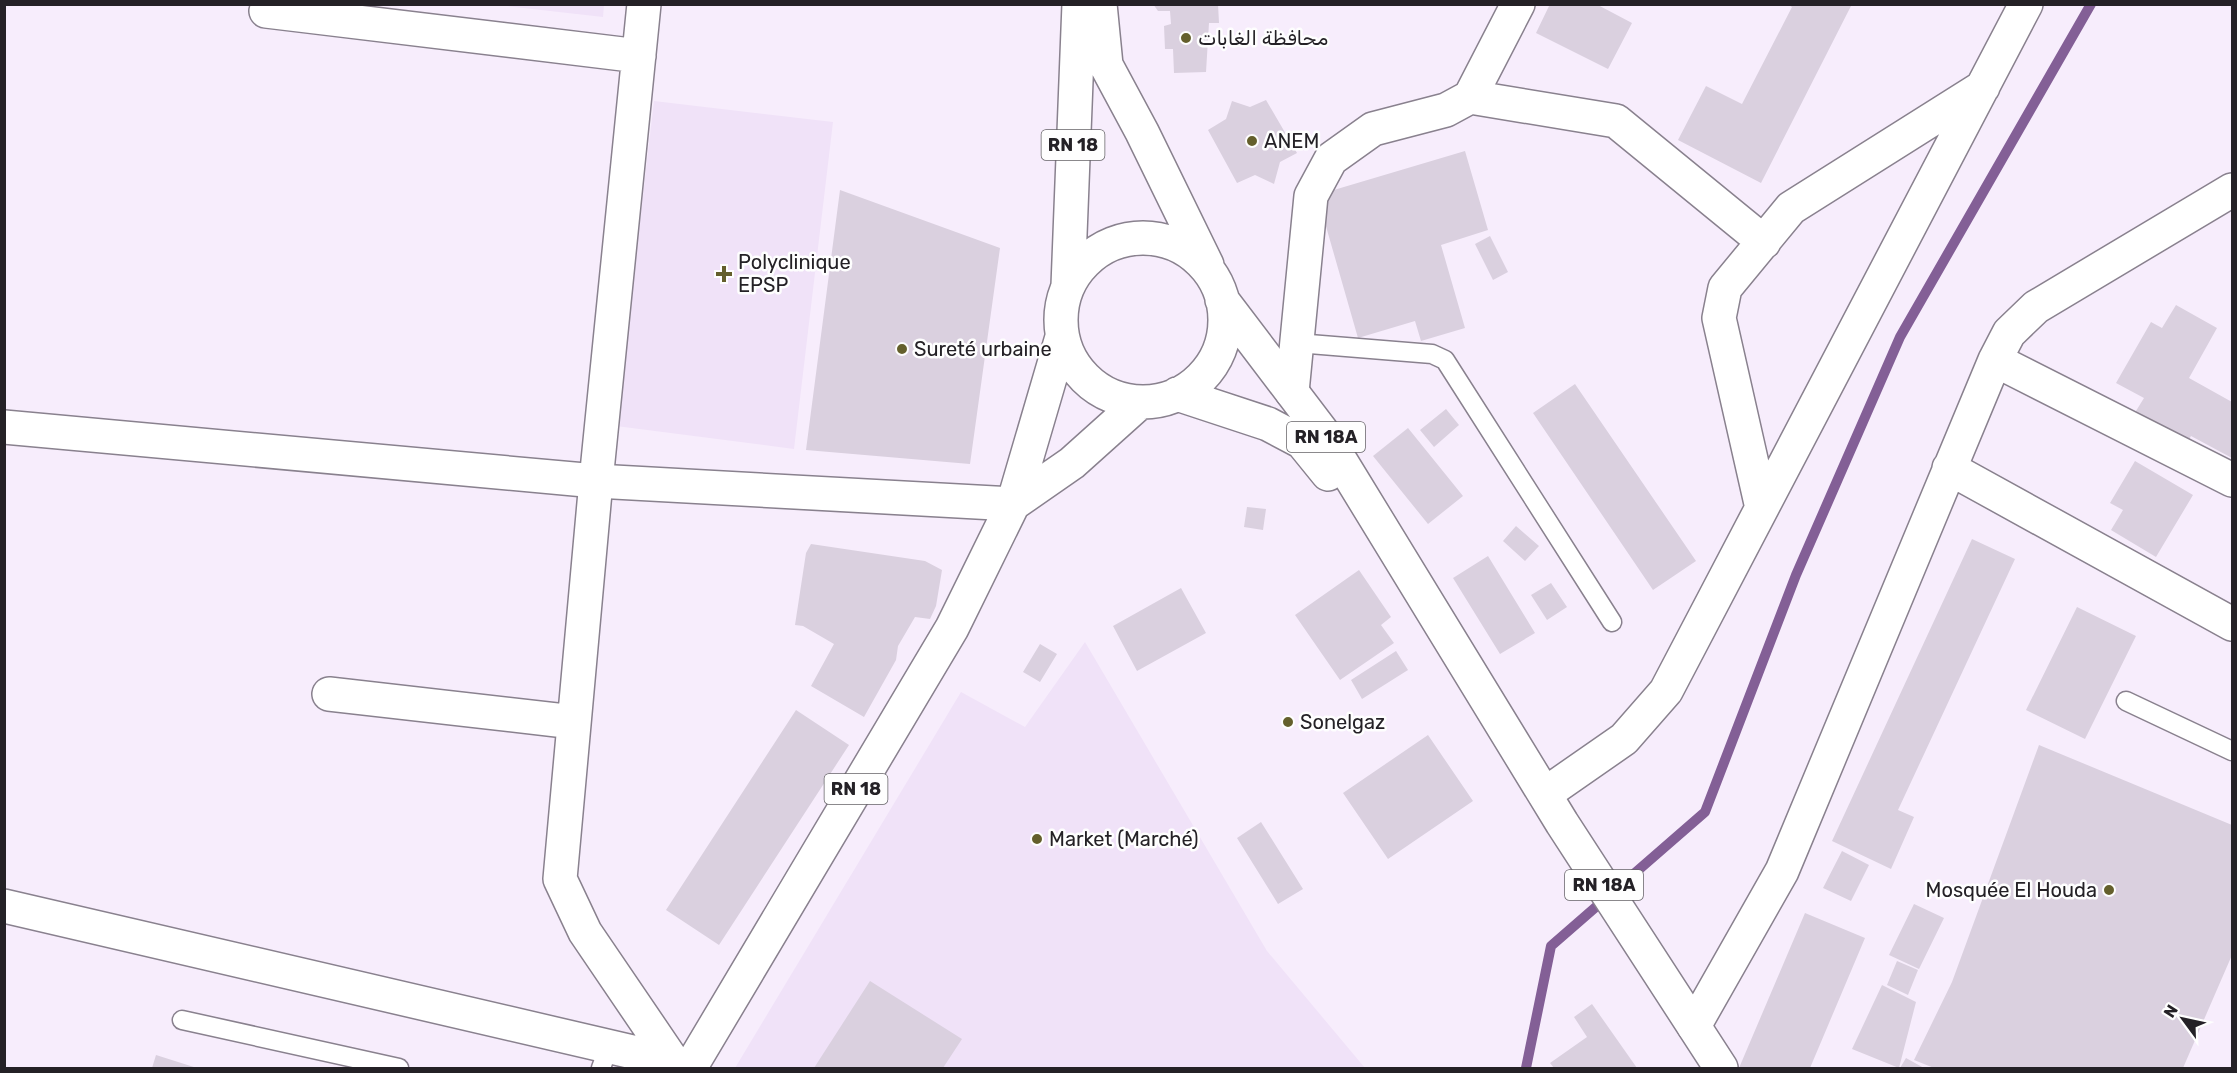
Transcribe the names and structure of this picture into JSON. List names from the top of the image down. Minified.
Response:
{"streets":{"street":["RN 18","RN 18A"]},"crossings":[["RN 18","RN 18A"]],"places":{"other":["محافظة الغابات","ANEM","Sureté urbaine","Sonelgaz","Market (Marché)","Mosquée El Houda"],"health":["Polyclinique EPSP"]},"north":"top left"}
